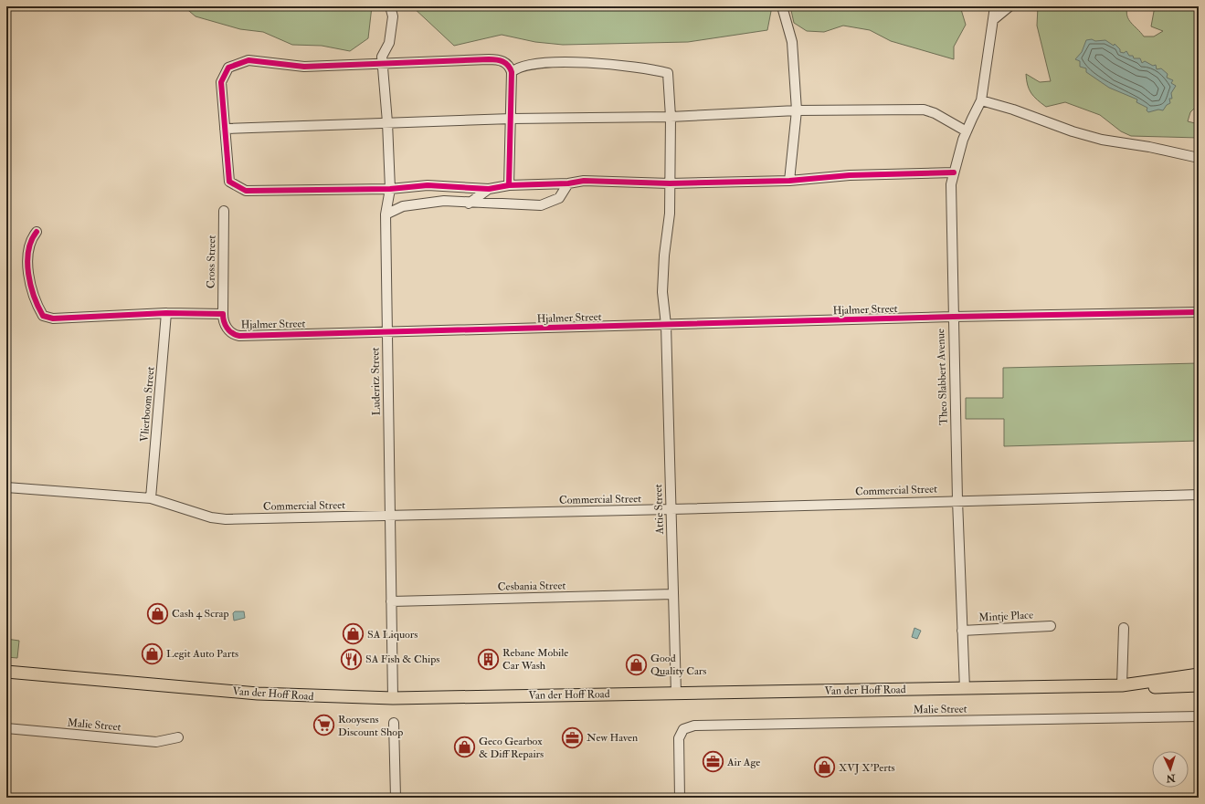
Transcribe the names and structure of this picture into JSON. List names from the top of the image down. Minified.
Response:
{"streets":{"main road":["Van der Hoff Road"],"street":["Cross Street","Hjalmer Street","Theo Slabbert Avenue","Luderitz Street","Vlierboom Street","Commercial Street","Attie Street","Cesbania Street","Mintje Place","Malie Street"]},"crossings":[["Cross Street","Hjalmer Street"],["Hjalmer Street","Theo Slabbert Avenue"],["Hjalmer Street","Luderitz Street"],["Hjalmer Street","Attie Street"],["Theo Slabbert Avenue","Commercial Street"],["Theo Slabbert Avenue","Mintje Place"],["Theo Slabbert Avenue","Van der Hoff Road"],["Luderitz Street","Commercial Street"],["Luderitz Street","Cesbania Street"],["Luderitz Street","Van der Hoff Road"],["Vlierboom Street","Commercial Street"],["Commercial Street","Attie Street"],["Attie Street","Cesbania Street"],["Attie Street","Van der Hoff Road"]],"places":{"shop":["Cash 4 Scrap","SA Liquors","Legit Auto Parts","Good Quality Cars","Geco Gearbox & Diff Repairs","XVJ X'Perts"],"restaurant":["SA Fish & Chips"],"building":["Rebane Mobile Car Wash"],"supermarket":["Rooysens Discount Shop"],"office":["New Haven","Air Age"]},"north":"bottom"}
